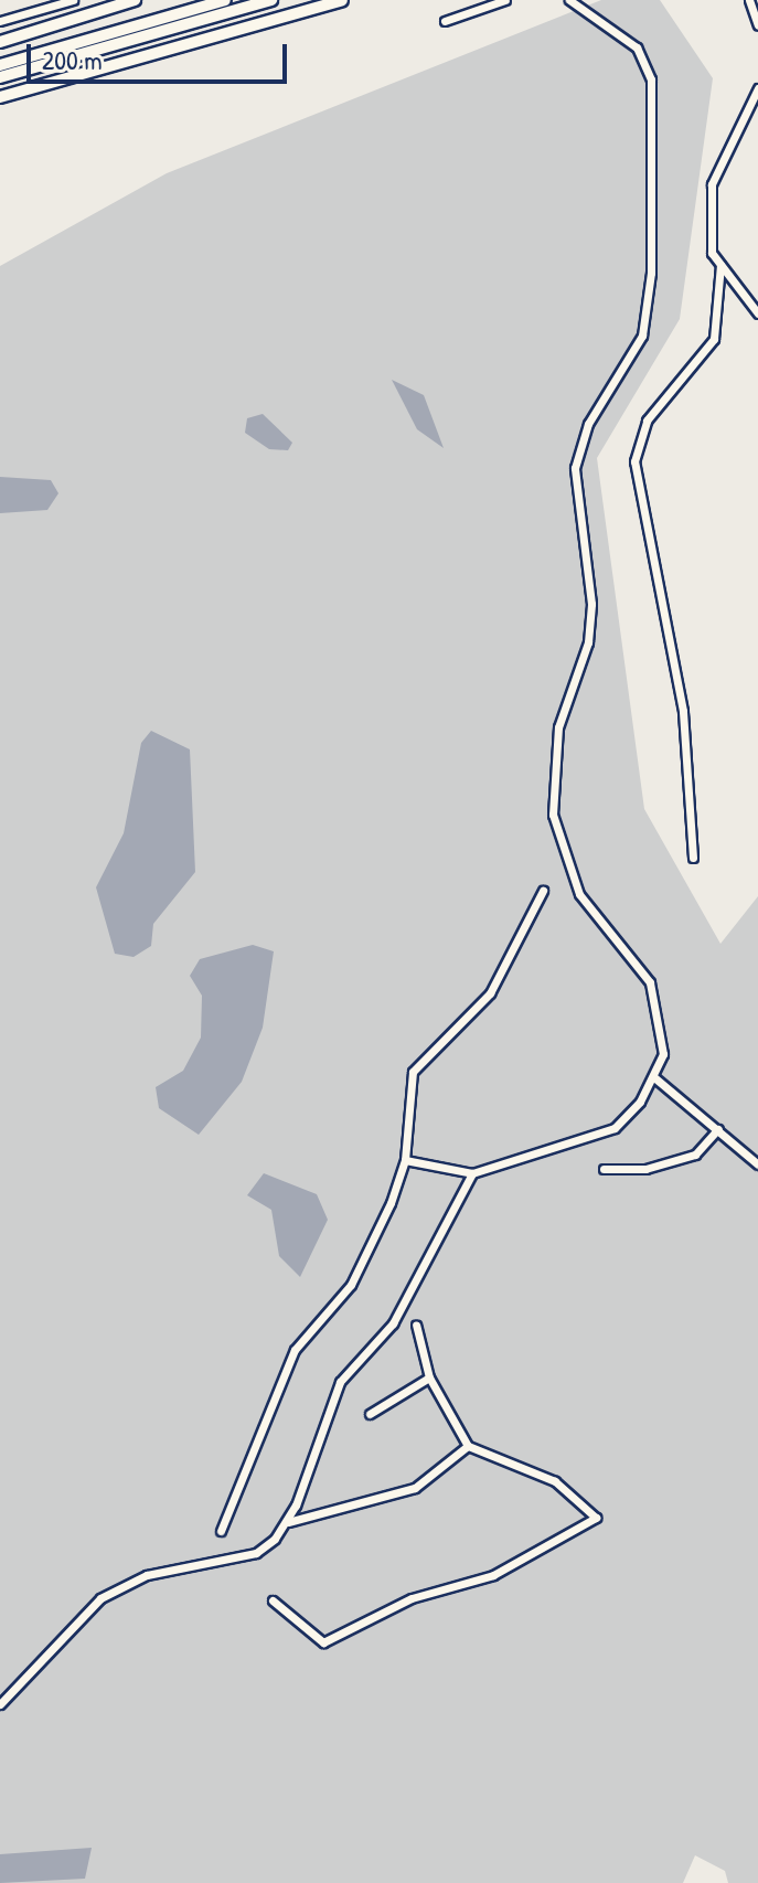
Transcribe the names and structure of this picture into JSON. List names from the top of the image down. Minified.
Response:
{"scale_bar":"200 m"}
